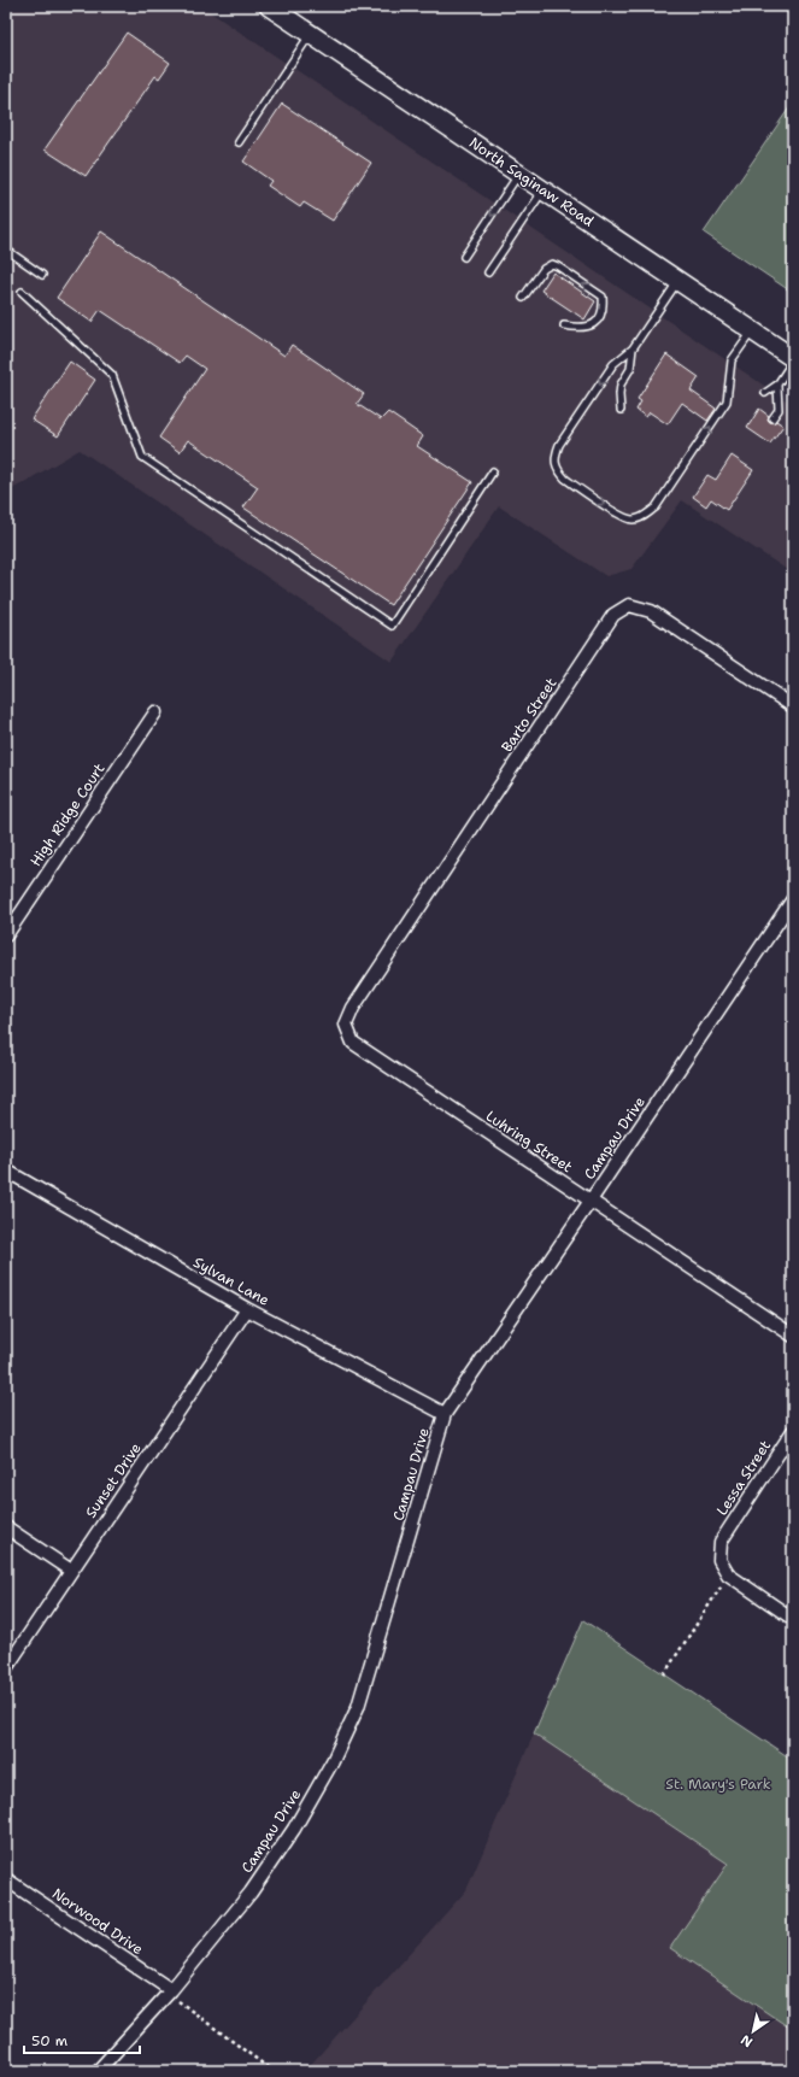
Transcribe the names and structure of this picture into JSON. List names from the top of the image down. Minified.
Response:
{"streets":{"main road":["North Saginaw Road"],"street":["Barto Street","High Ridge Court","Campau Drive","Luhring Street","Sylvan Lane","Lessa Street","Sunset Drive","Norwood Drive"]},"crossings":[["Barto Street","Luhring Street"],["Campau Drive","Luhring Street"],["Campau Drive","Sylvan Lane"],["Campau Drive","Norwood Drive"],["Sylvan Lane","Sunset Drive"]],"parks":["St. Mary's Park"],"scale_bar":"50 m","north":"bottom left"}
